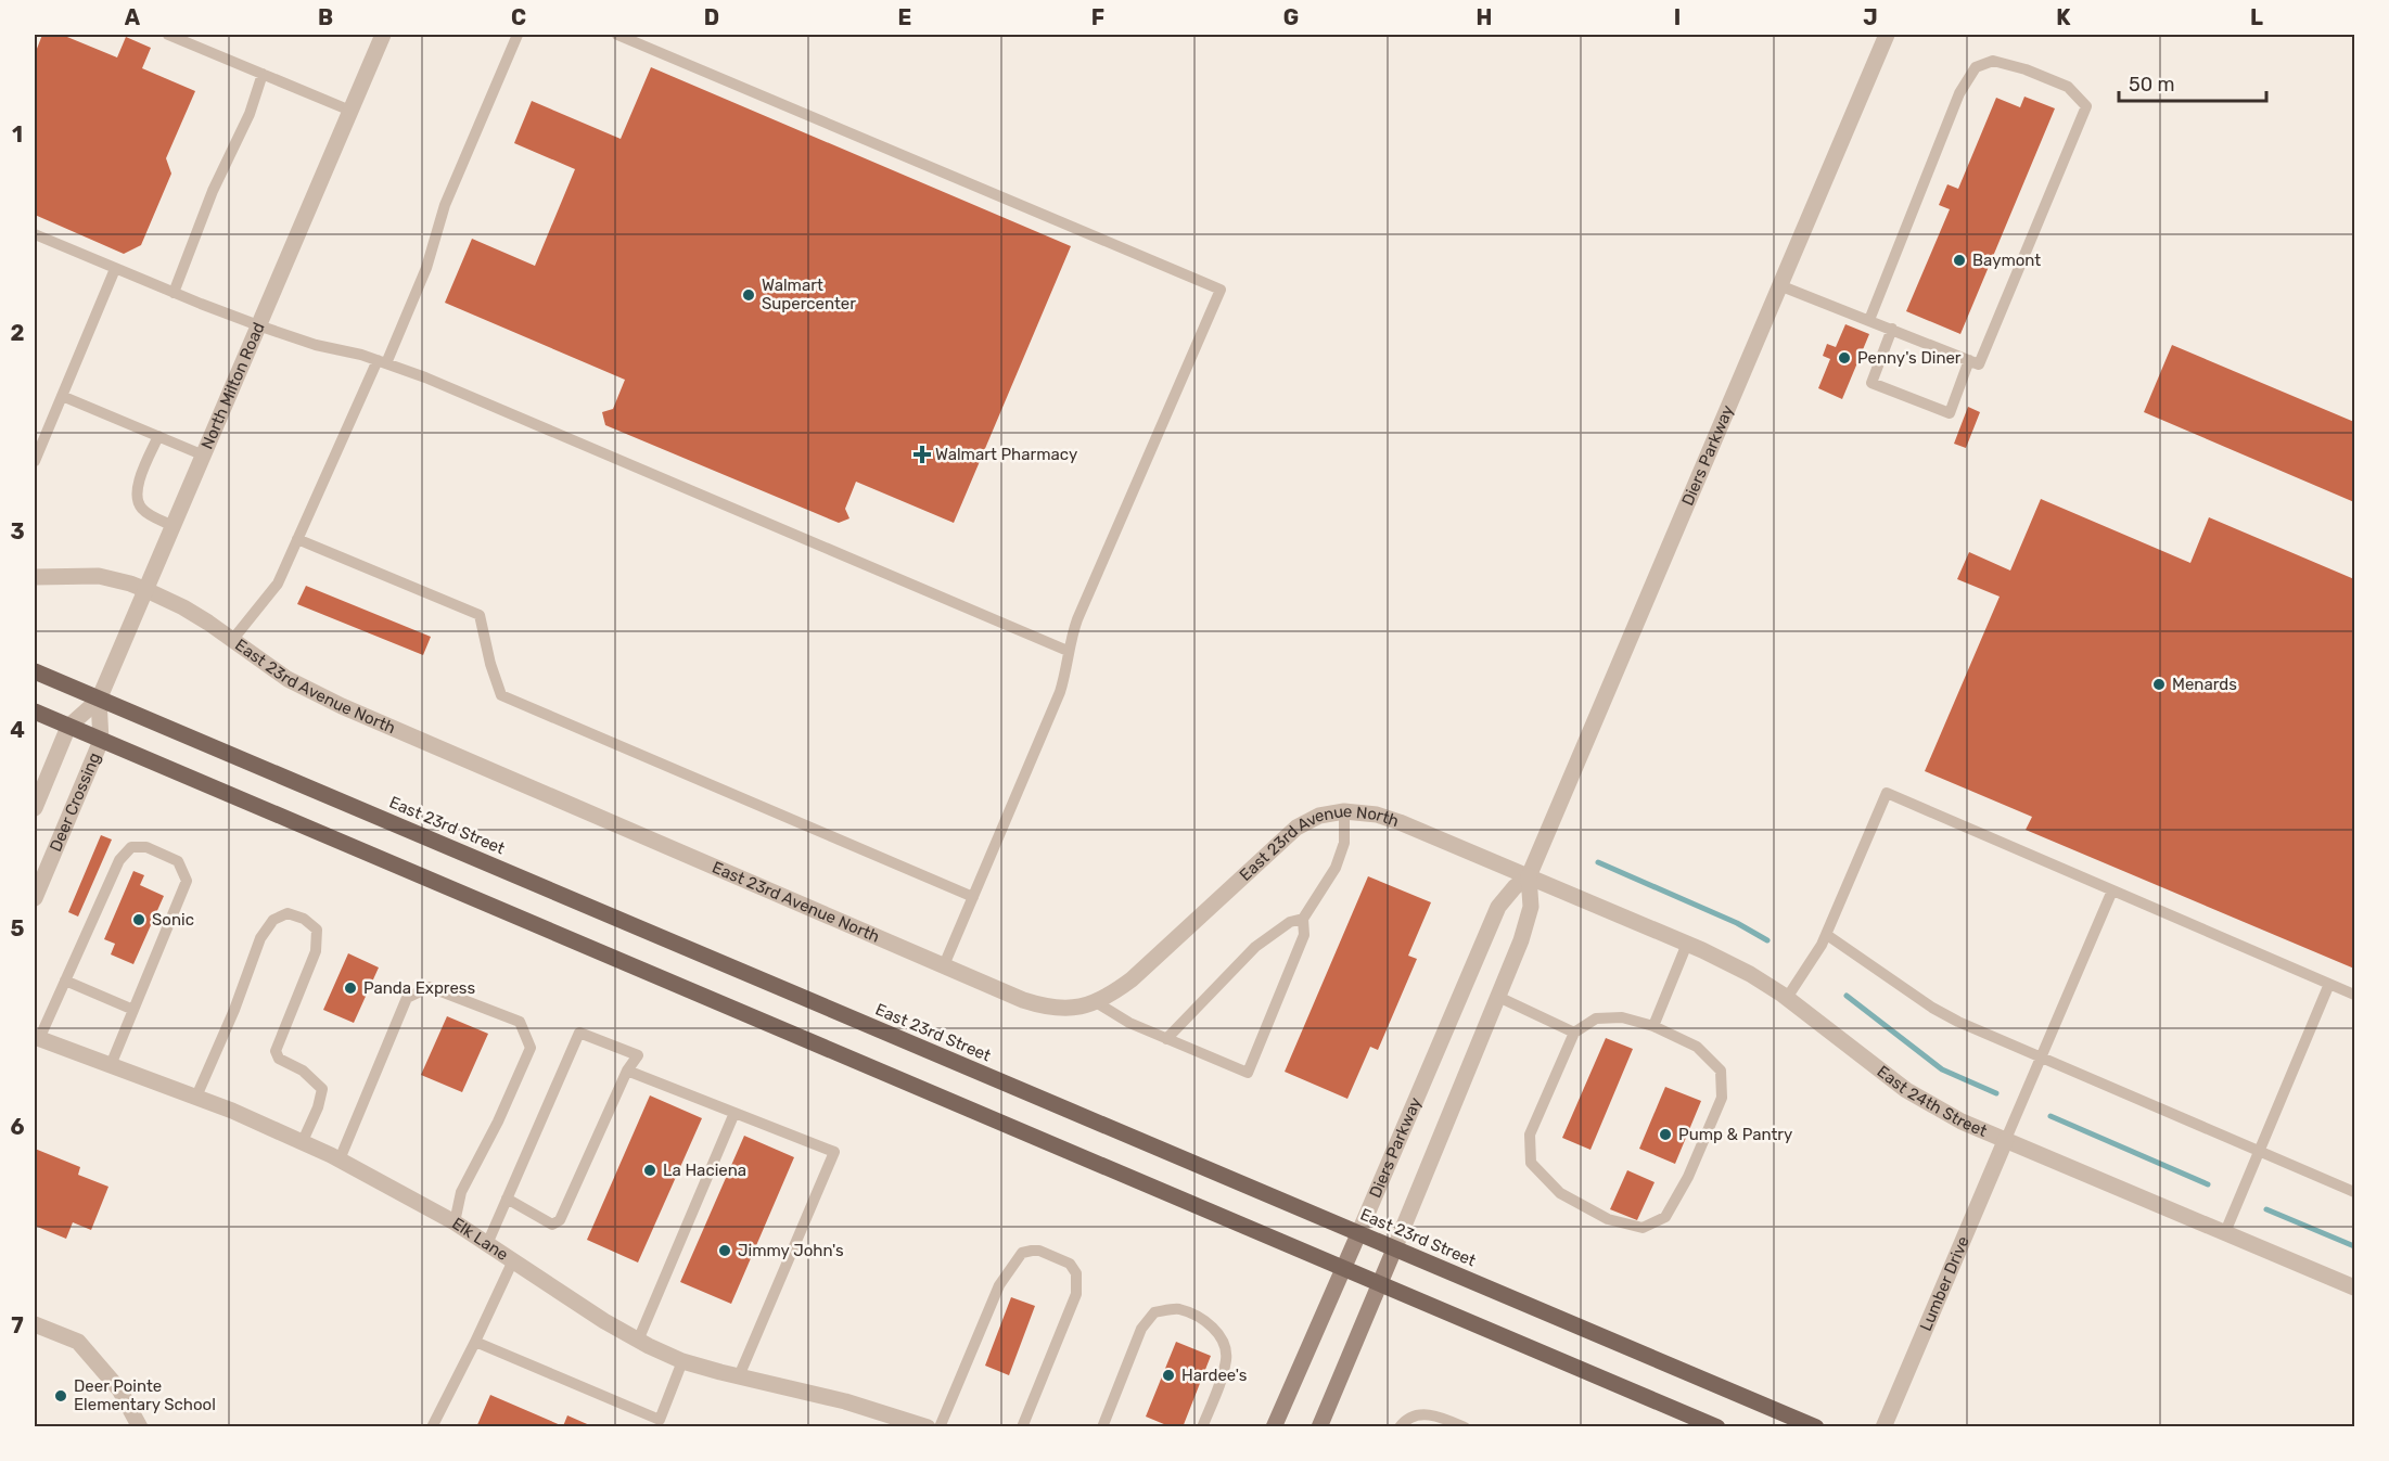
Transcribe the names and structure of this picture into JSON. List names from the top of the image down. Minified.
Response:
{"streets":{"main road":["Diers Parkway","East 23rd Street"],"street":["North Milton Road","East 23rd Avenue North","Deer Crossing","East 24th Street","Elk Lane","Lumber Drive"]},"crossings":[["North Milton Road","East 23rd Avenue North"],["North Milton Road","Deer Crossing"],["North Milton Road","East 23rd Street"],["Diers Parkway","East 23rd Avenue North"],["Diers Parkway","East 23rd Street"],["Diers Parkway","East 24th Street"],["East 23rd Avenue North","East 24th Street"],["East 24th Street","Lumber Drive"]],"places":{"other":["Baymont","Walmart Supercenter","Penny's Diner","Menards","Sonic","Panda Express","Pump & Pantry","La Haciena","Jimmy John's","Hardee's","Deer Pointe Elementary School"],"health":["Walmart Pharmacy"]},"scale_bar":"50 m","grid":{"columns":["A","B","C","D","E","F","G","H","I","J","K","L"],"rows":["1","2","3","4","5","6","7"]}}
